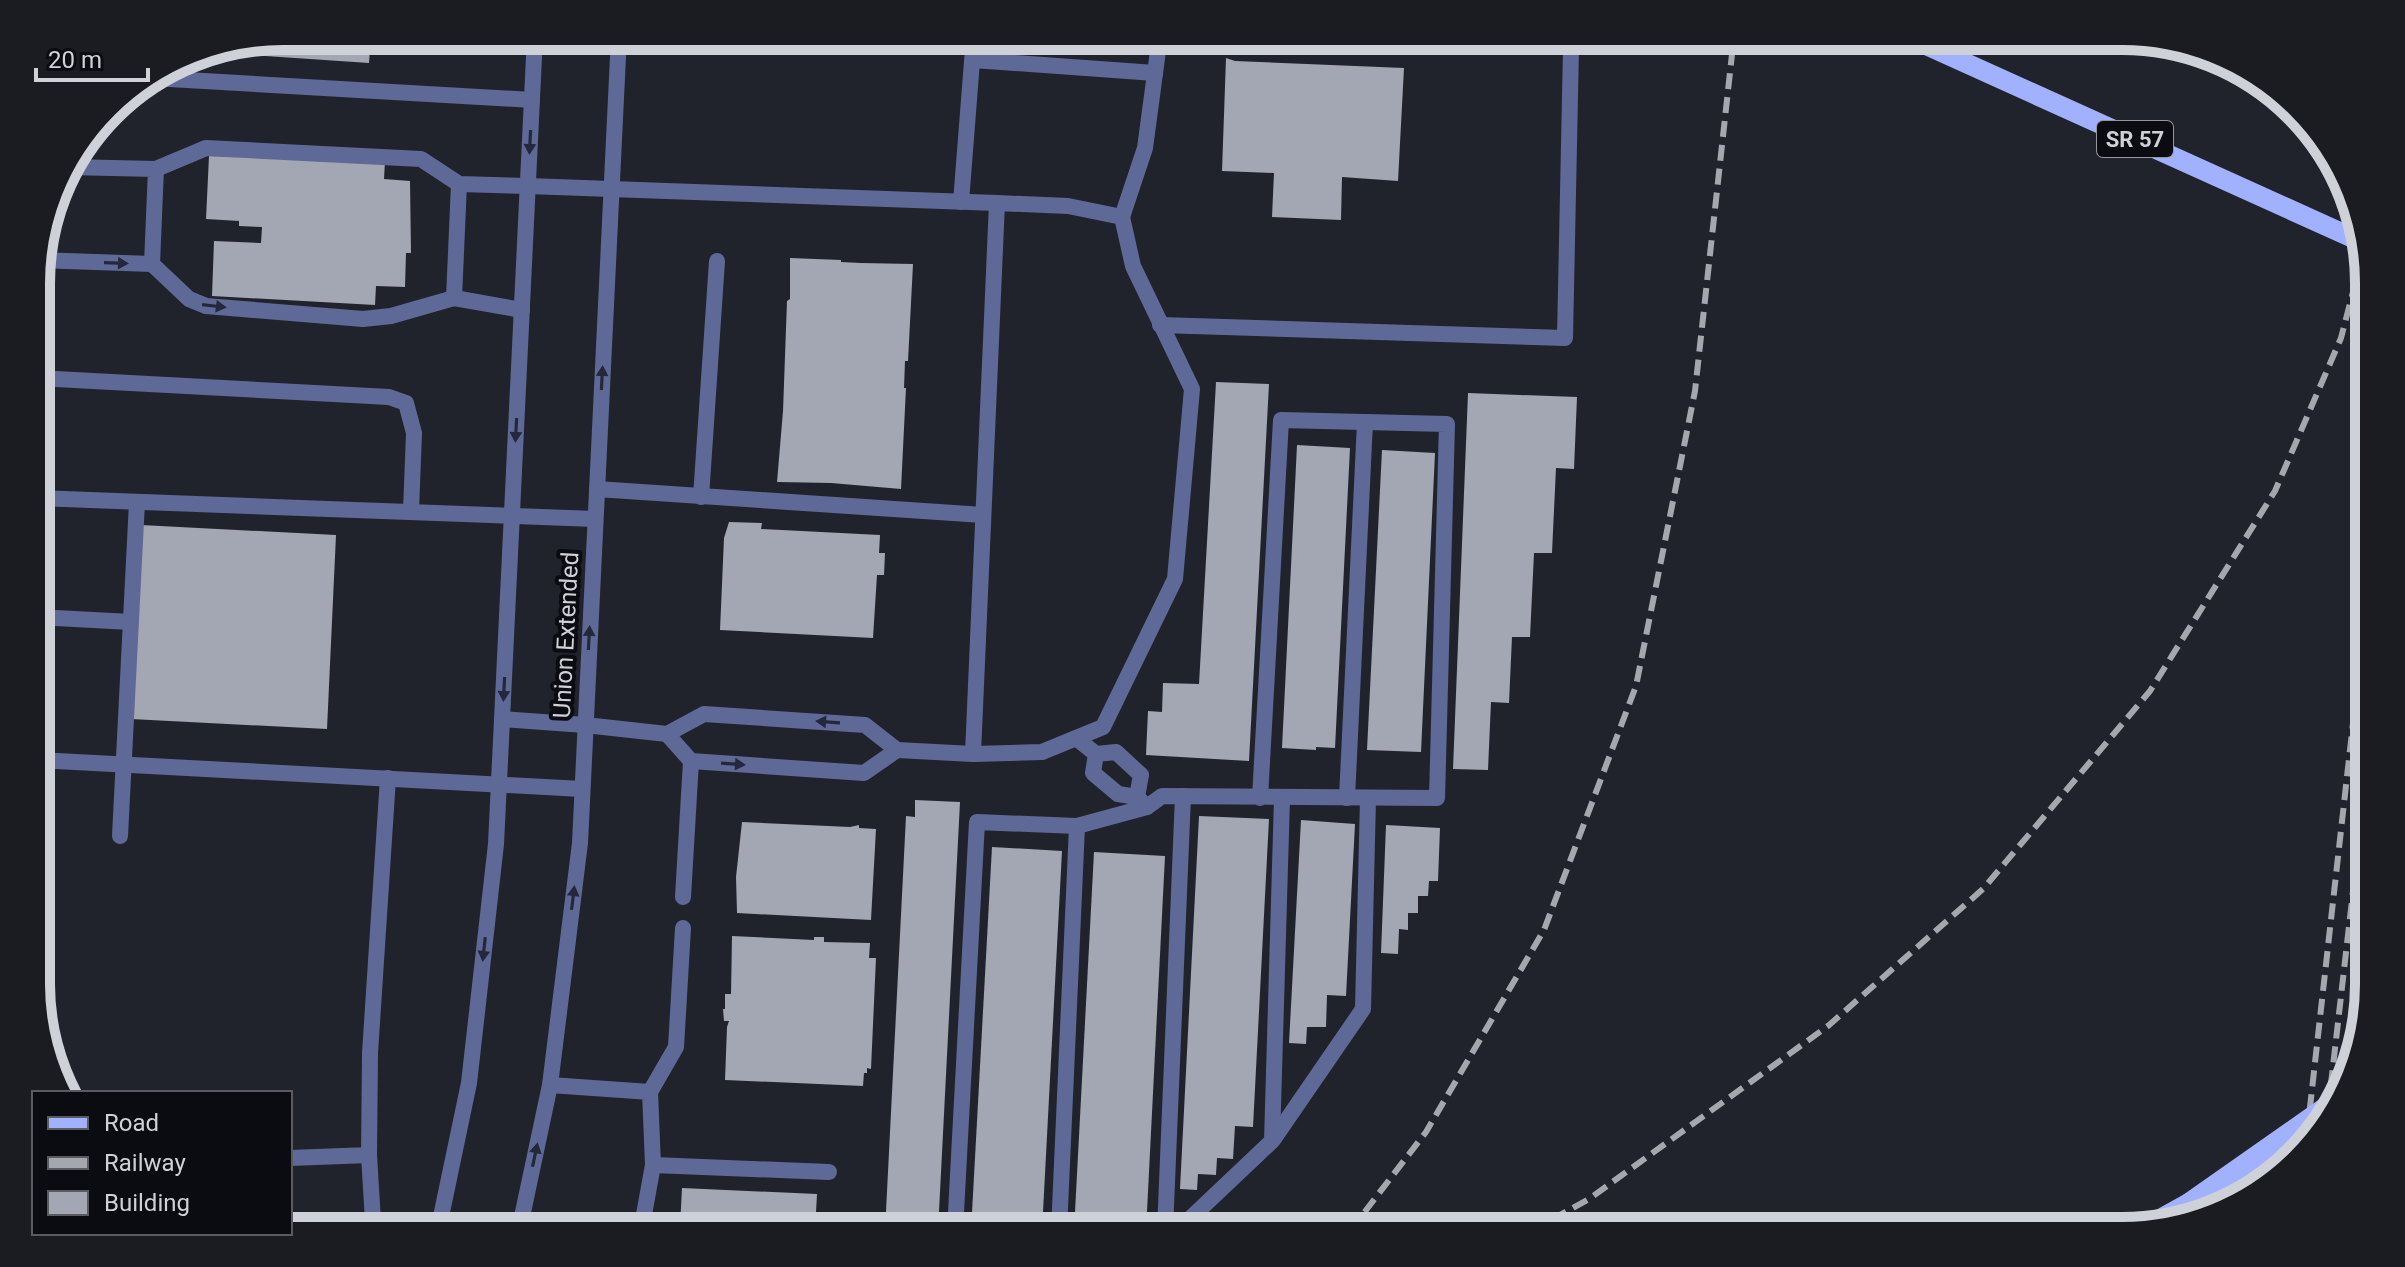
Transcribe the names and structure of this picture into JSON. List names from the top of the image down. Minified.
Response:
{"streets":{"main road":["SR 57"],"street":["Union Extended"]},"legend":["Road","Railway","Building"],"scale_bar":"20 m"}
